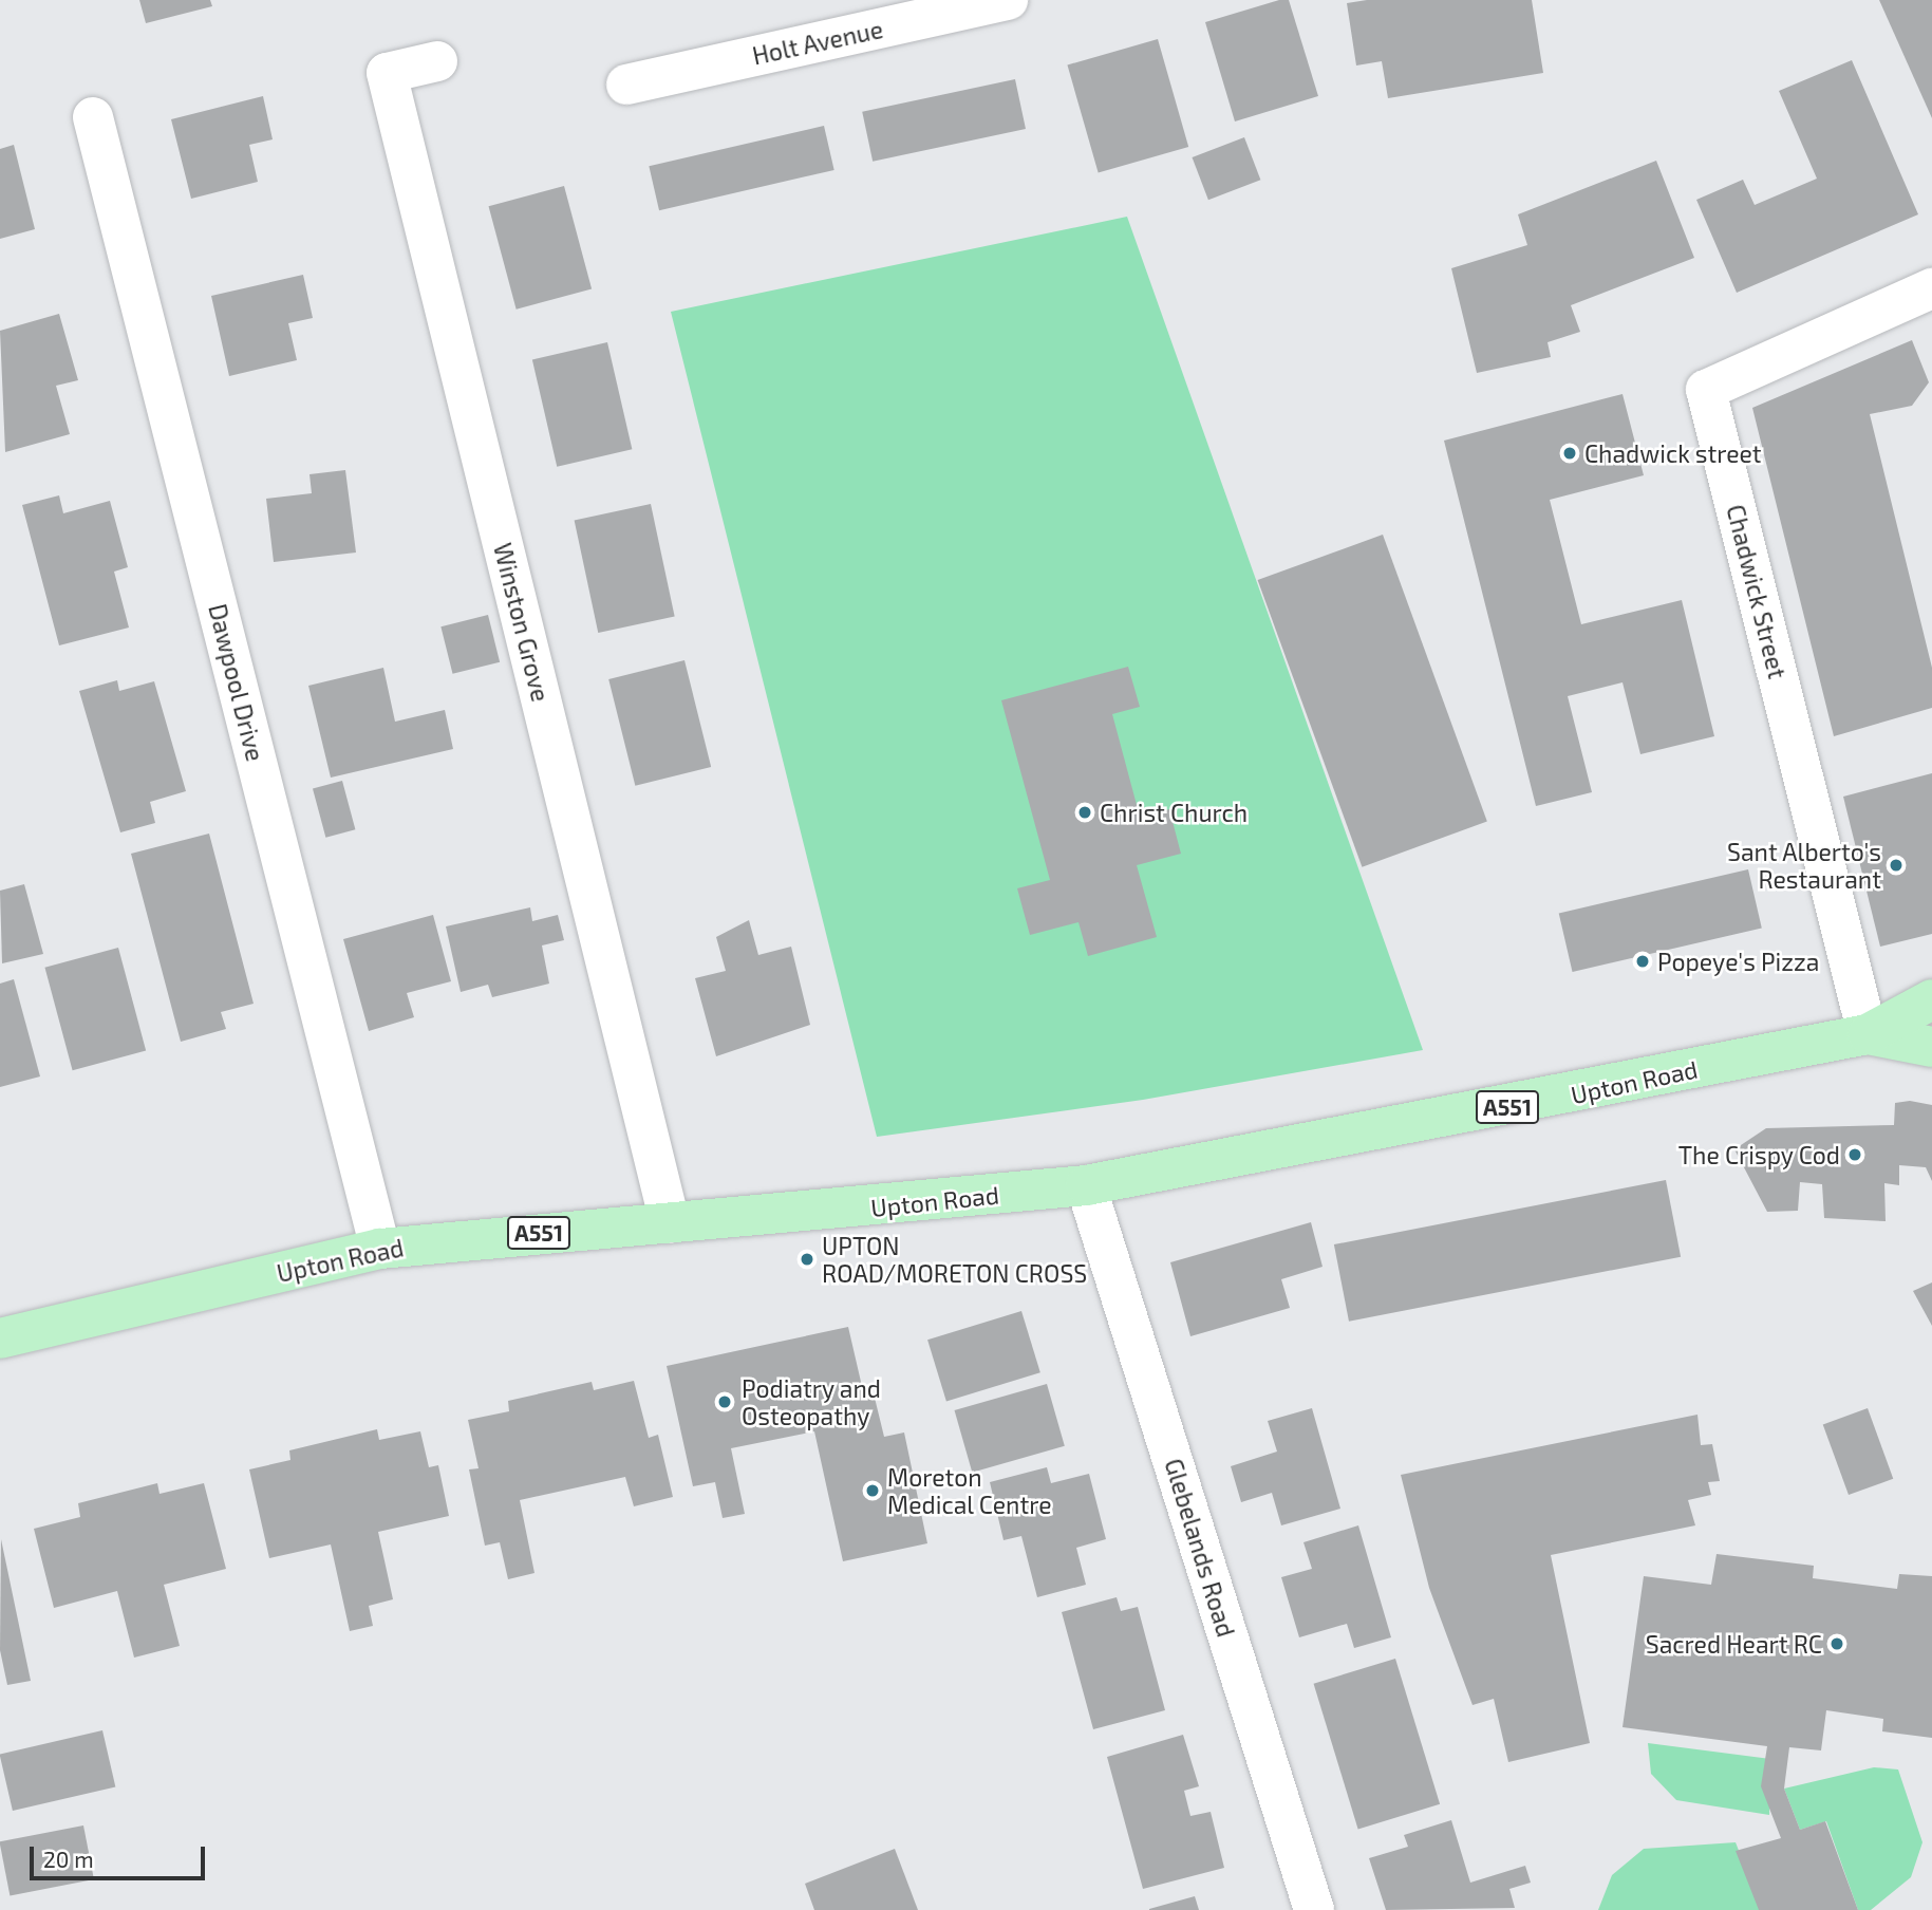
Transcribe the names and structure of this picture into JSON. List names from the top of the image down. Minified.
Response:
{"streets":{"main road":["Upton Road","A551"],"street":["Holt Avenue","Chadwick Street","Winston Grove","Dawpool Drive","Glebelands Road"]},"crossings":[["Chadwick Street","Upton Road"],["Winston Grove","Upton Road"],["Dawpool Drive","Upton Road"],["Upton Road","Glebelands Road"]],"places":["Chadwick street","Christ Church","Sant Alberto's Restaurant","Popeye's Pizza","The Crispy Cod","UPTON ROAD/MORETON CROSS","Podiatry and Osteopathy","Moreton Medical Centre","Sacred Heart RC"],"scale_bar":"20 m"}
